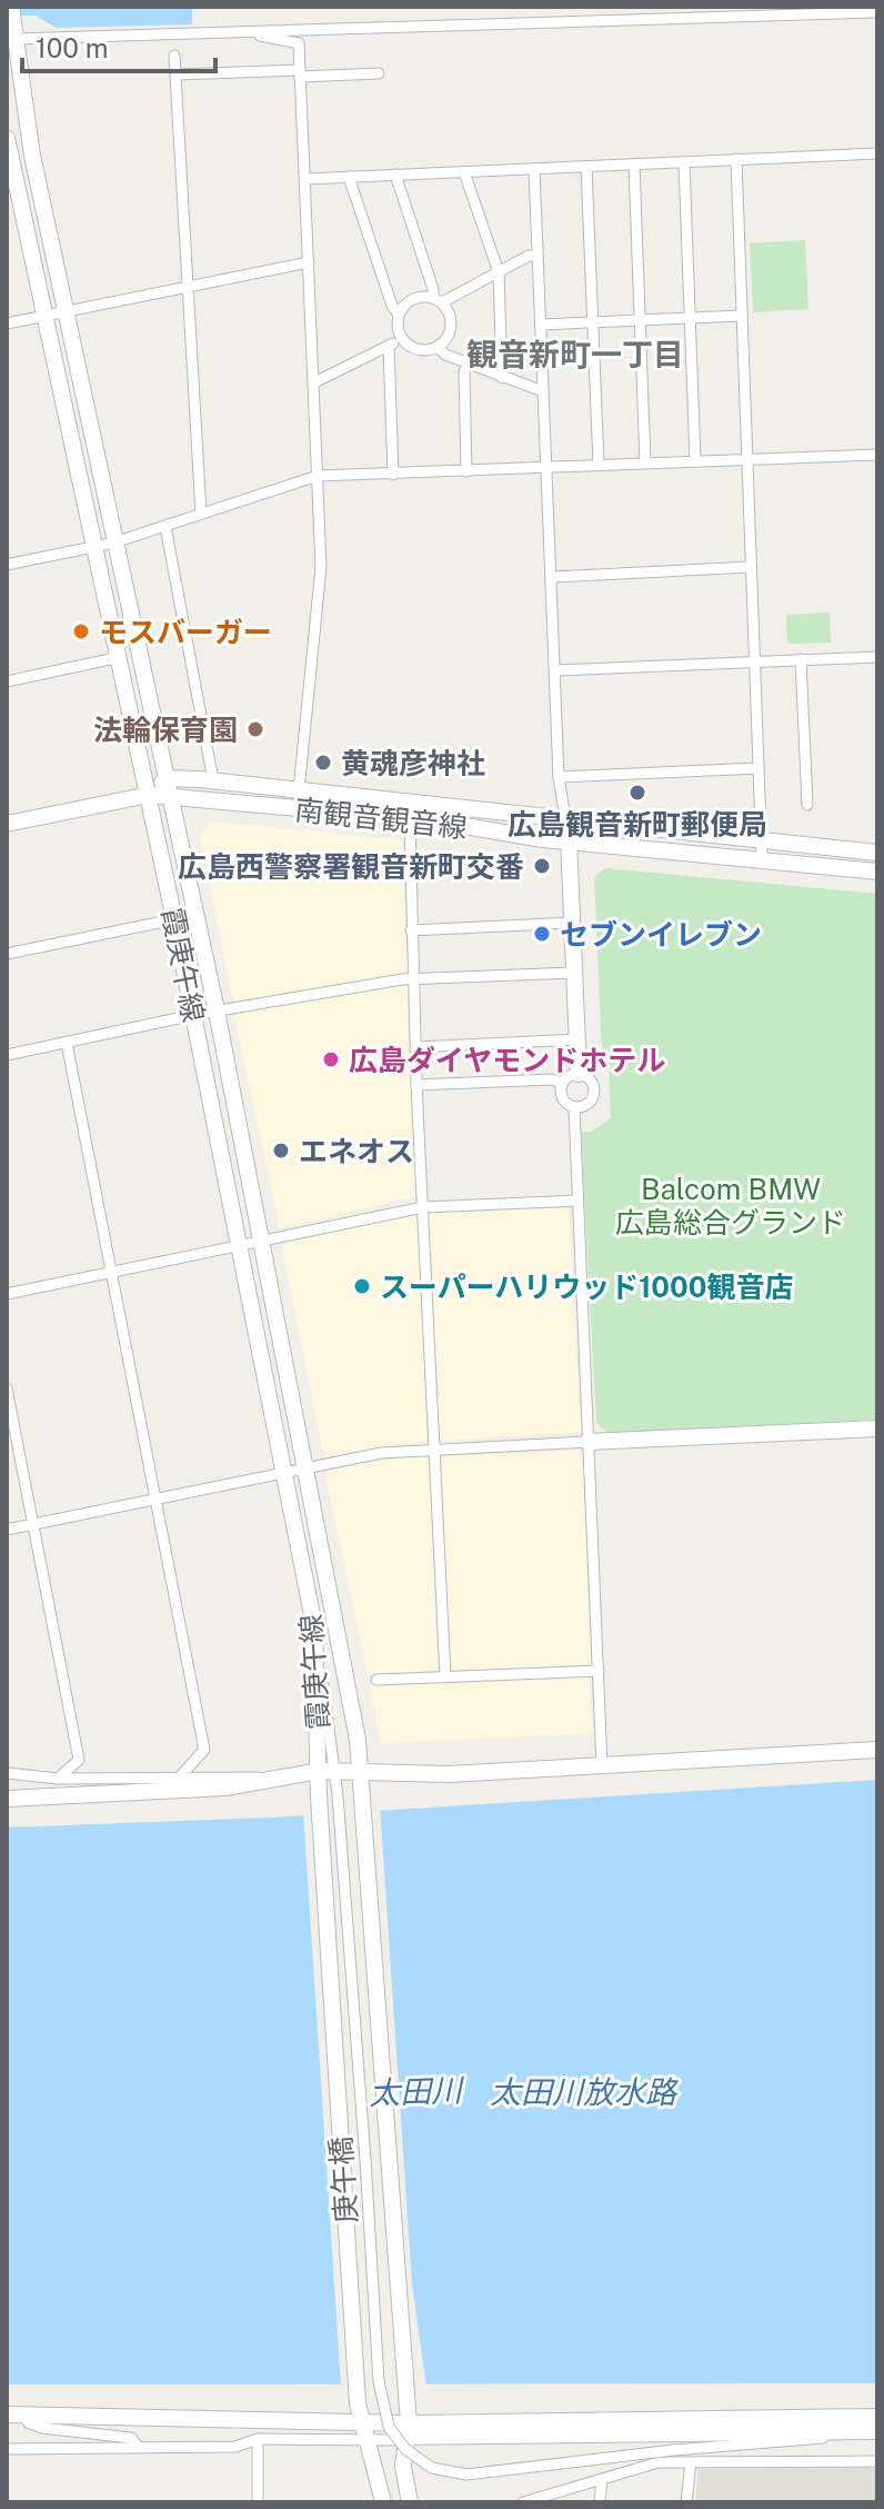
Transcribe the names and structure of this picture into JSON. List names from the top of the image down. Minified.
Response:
{"streets":{"street":["南観音観音線","霞庚午線","庚午橋"]},"crossings":[["南観音観音線","霞庚午線"],["霞庚午線","庚午橋"]],"districts":["観音新町一丁目"],"water":["太田川","太田川放水路"],"parks":["Balcom BMW 広島総合グランド"],"places":["モスバーガー","法輪保育園","黄魂彦神社","広島観音新町郵便局","広島西警察署観音新町交番","セブンイレブン","広島ダイヤモンドホテル","エネオス","スーパーハリウッド1000観音店"],"scale_bar":"100 m"}
